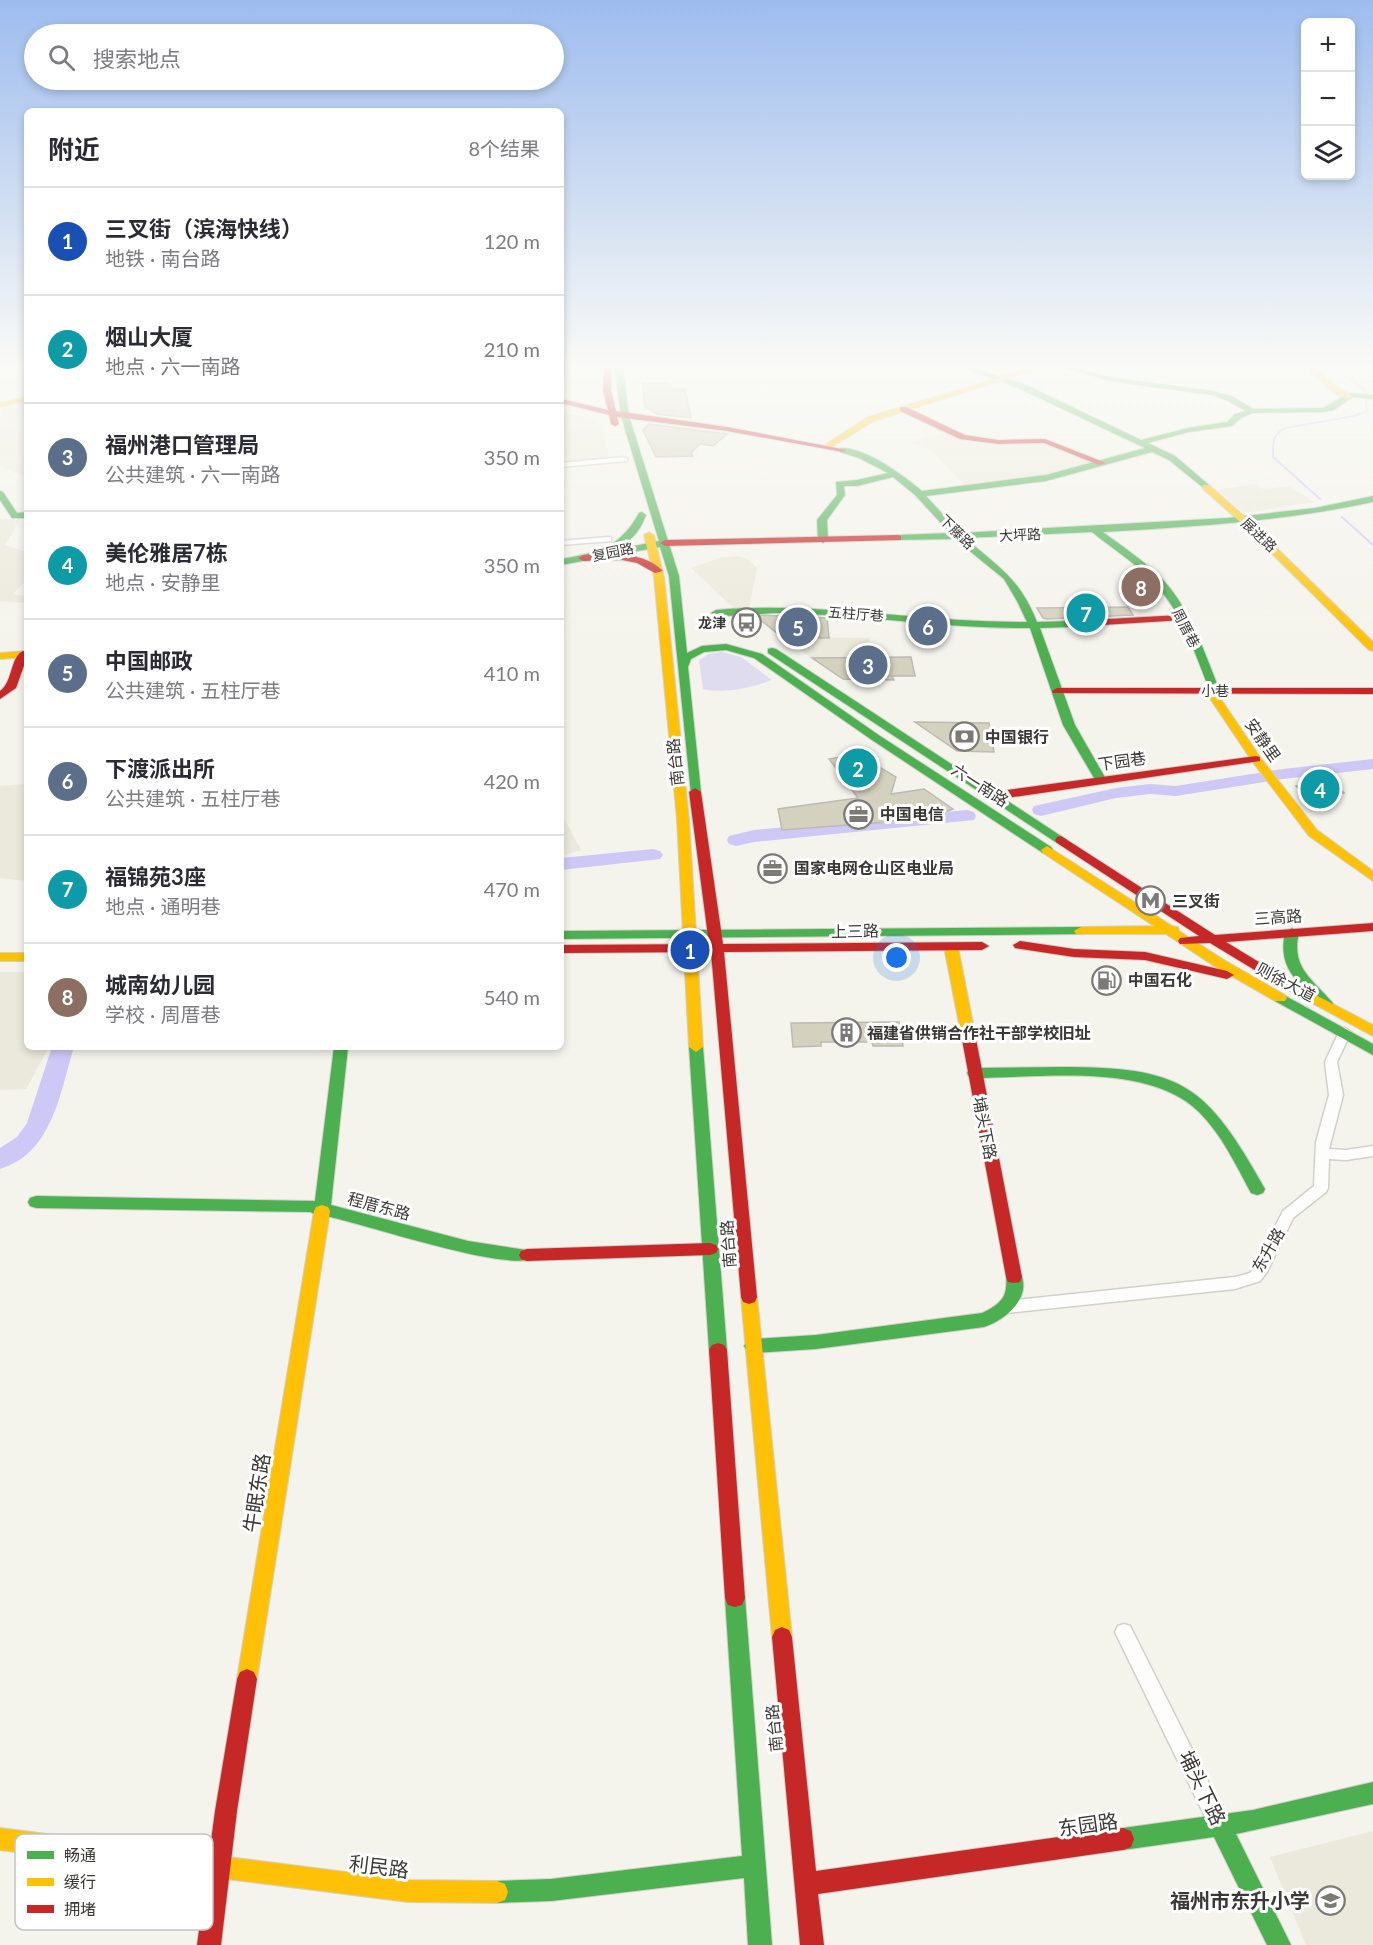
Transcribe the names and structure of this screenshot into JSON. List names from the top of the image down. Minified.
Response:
{"streets":{"main road":["下藤路","展进路","复园路","五柱厅巷","周厝巷","小巷","安静里","下园巷","南台路","六一南路","三高路","上三路","则徐大道","埔头下路","程厝东路","牛眠东路","东园路","利民路"],"street":["东升路"]},"crossings":[["下藤路","五柱厅巷"],["下藤路","小巷"],["下藤路","下园巷"],["复园路","南台路"],["五柱厅巷","周厝巷"],["周厝巷","小巷"],["周厝巷","安静里"],["小巷","安静里"],["安静里","下园巷"],["下园巷","六一南路"],["南台路","上三路"],["南台路","程厝东路"],["南台路","东园路"],["南台路","利民路"],["六一南路","三高路"],["六一南路","上三路"],["六一南路","则徐大道"],["三高路","上三路"],["三高路","则徐大道"],["上三路","则徐大道"],["上三路","埔头下路"],["则徐大道","东升路"],["埔头下路","东升路"],["埔头下路","东园路"],["程厝东路","牛眠东路"],["牛眠东路","利民路"]],"places":{"bus stop":["龙津"],"bank":["中国银行"],"office":["中国电信","国家电网仓山区电业局"],"metro station":["三叉街"],"fuel station":["中国石化"],"building":["福建省供销合作社干部学校旧址"],"school or university":["福州市东升小学"]},"legend":["畅通","缓行","拥堵"],"page":{"map_buttons":["+","−"],"search":"搜索地点","heading":["附近","8个结果"],"list":[{"mark":"1","name":"三叉街（滨海快线）","note":"地铁 · 南台路","value":"120 m"},{"mark":"2","name":"烟山大厦","note":"地点 · 六一南路","value":"210 m"},{"mark":"3","name":"福州港口管理局","note":"公共建筑 · 六一南路","value":"350 m"},{"mark":"4","name":"美伦雅居7栋","note":"地点 · 安静里","value":"350 m"},{"mark":"5","name":"中国邮政","note":"公共建筑 · 五柱厅巷","value":"410 m"},{"mark":"6","name":"下渡派出所","note":"公共建筑 · 五柱厅巷","value":"420 m"},{"mark":"7","name":"福锦苑3座","note":"地点 · 通明巷","value":"470 m"},{"mark":"8","name":"城南幼儿园","note":"学校 · 周厝巷","value":"540 m"}],"pins":["8","7","6","5","3","2","4","1"]}}
